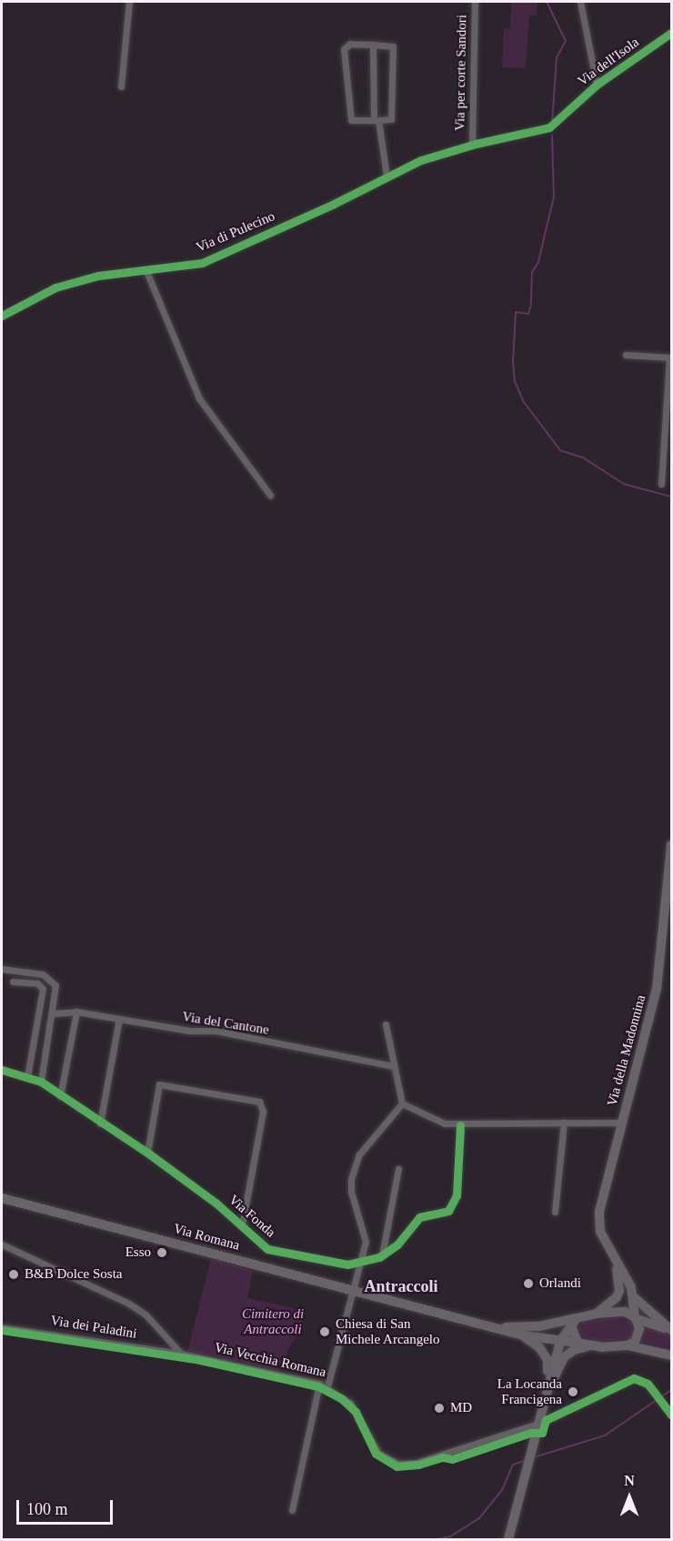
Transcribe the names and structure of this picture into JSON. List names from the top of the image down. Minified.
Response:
{"streets":{"main road":["Via della Madonnina","Via Romana"],"street":["Via dell'Isola","Via per corte Sandori","Via di Pulecino","Via del Cantone","Via Fonda","Via dei Paladini","Via Vecchia Romana"]},"crossings":[["Via dell'Isola","Via per corte Sandori"],["Via dell'Isola","Via di Pulecino"],["Via per corte Sandori","Via di Pulecino"],["Via dei Paladini","Via Vecchia Romana"]],"districts":["Antraccoli"],"parks":["Cimitero di Antraccoli"],"places":["Esso","B&B Dolce Sosta","Orlandi","Chiesa di San Michele Arcangelo","La Locanda Francigena","MD"],"scale_bar":"100 m","north":"top"}
